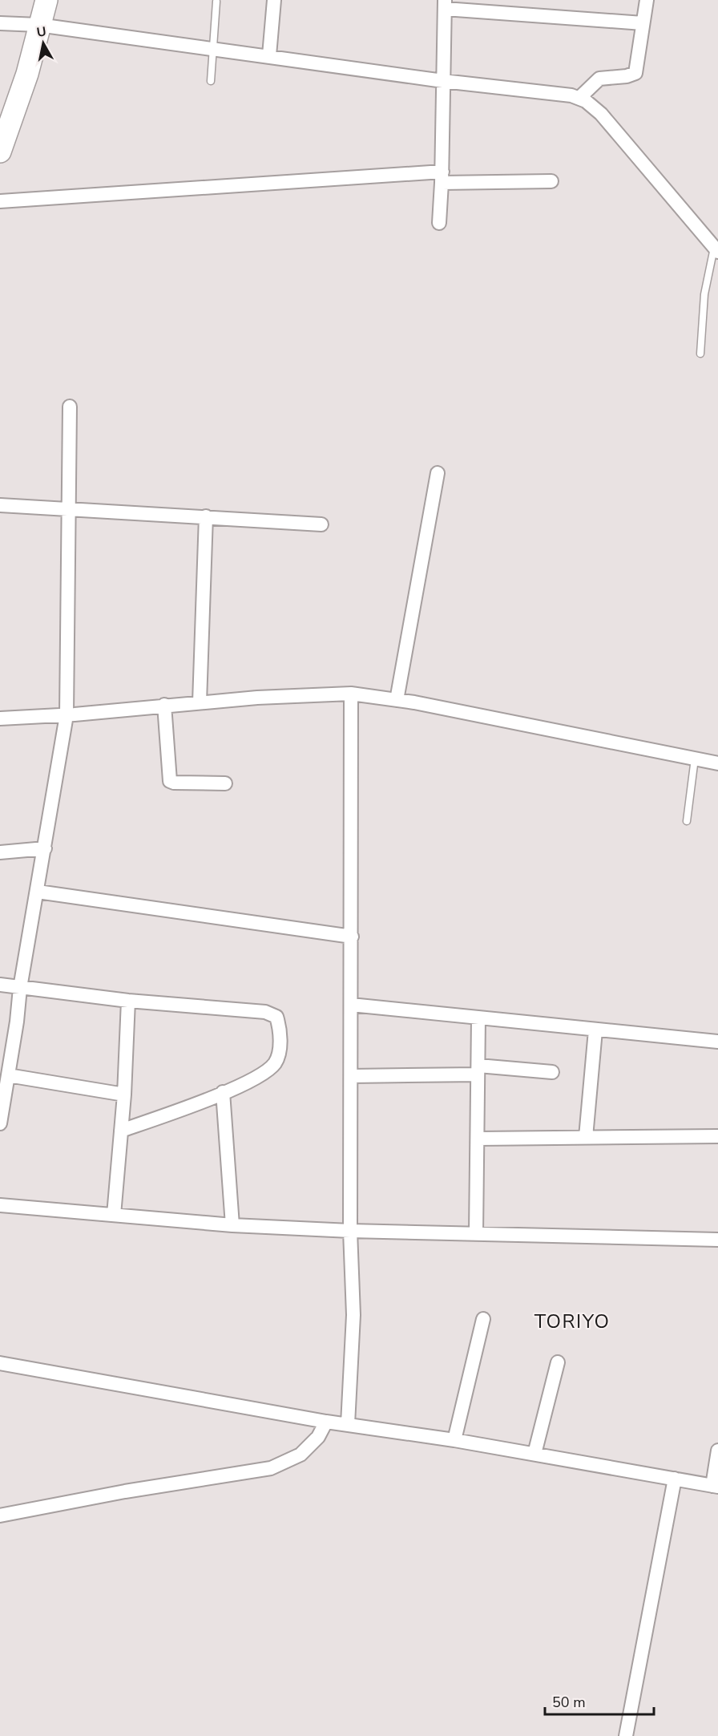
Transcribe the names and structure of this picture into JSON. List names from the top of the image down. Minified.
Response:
{"districts":["TORIYO"],"scale_bar":"50 m","north":"top"}
